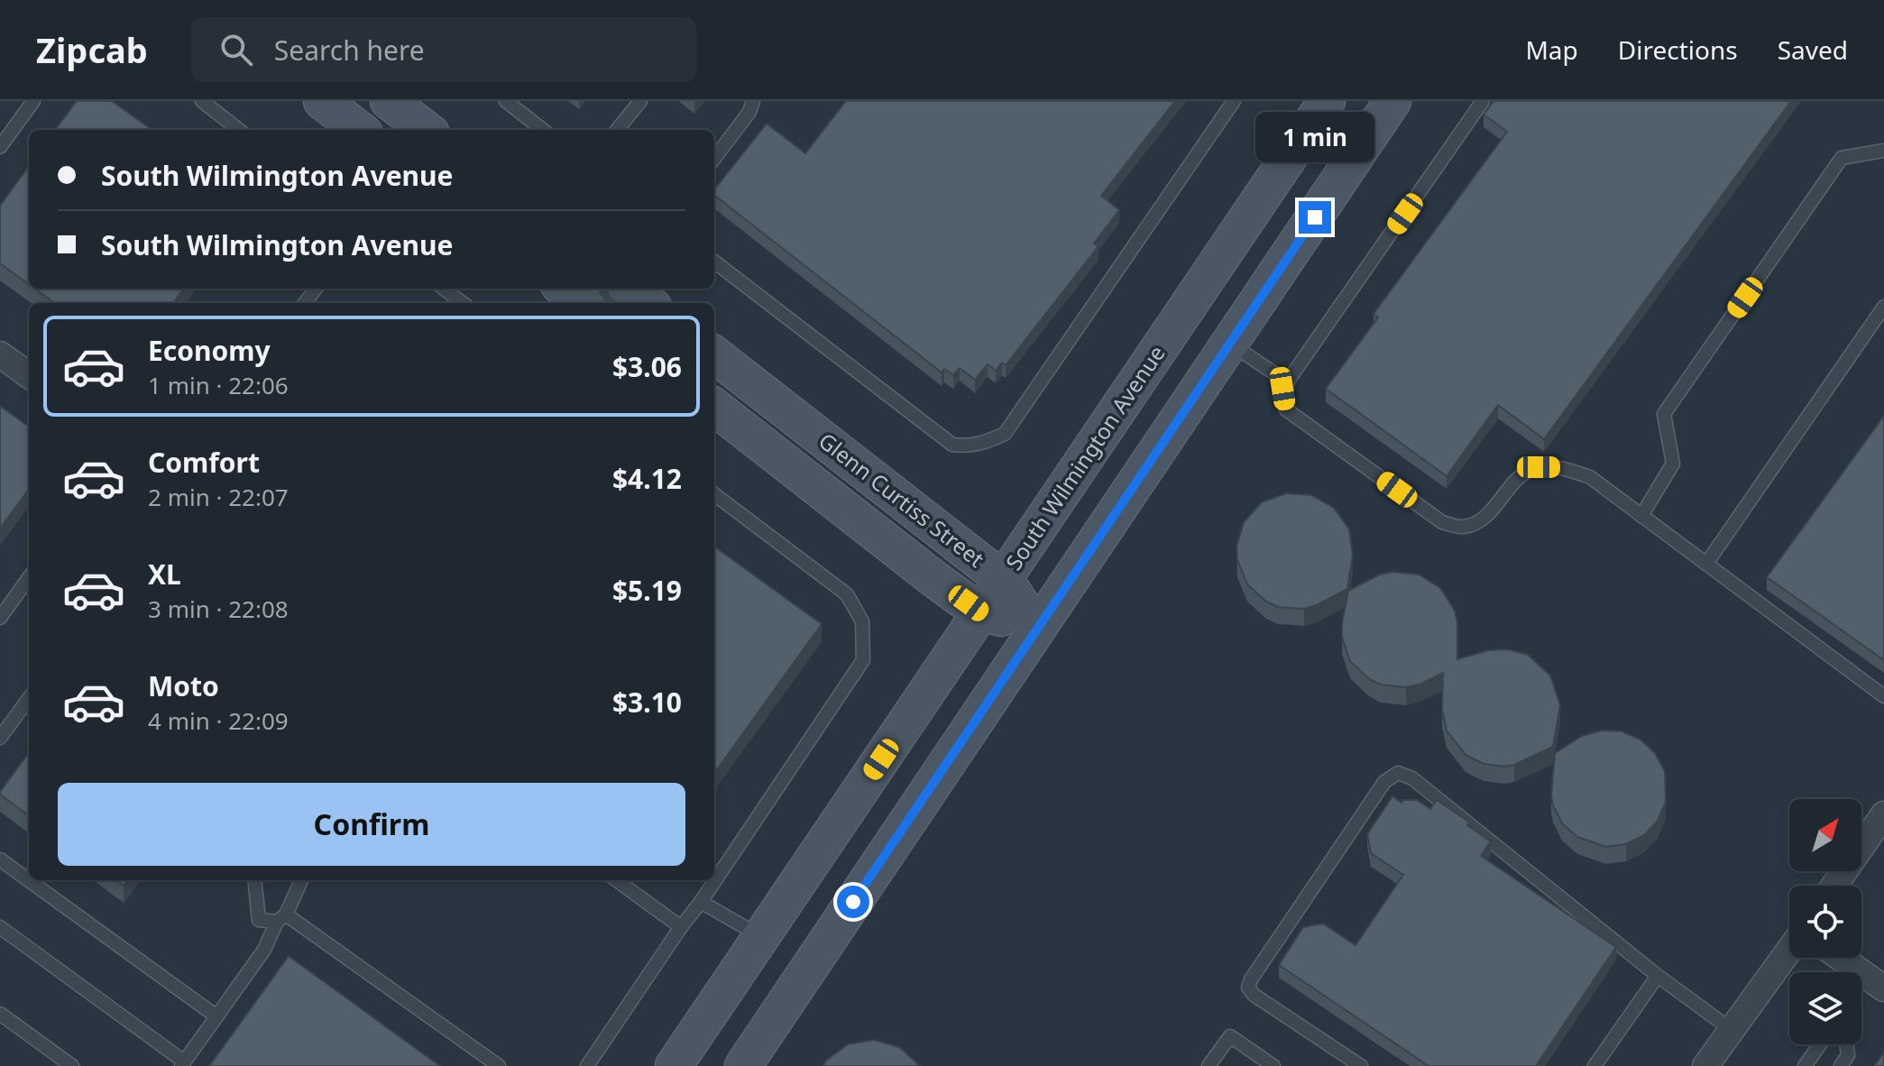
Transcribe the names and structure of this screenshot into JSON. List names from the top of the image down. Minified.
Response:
{"streets":{"main road":["South Wilmington Avenue","Glenn Curtiss Street"]},"crossings":[["South Wilmington Avenue","Glenn Curtiss Street"]],"north":"top right","page":{"header":"Zipcab","search":"Search here","nav":["Map","Directions","Saved"],"bubble":"1 min","banner":["South Wilmington Avenue","South Wilmington Avenue"],"list":[{"name":"Economy","note":"1 min · 22:06","value":"$3.06"},{"name":"Comfort","note":"2 min · 22:07","value":"$4.12"},{"name":"XL","note":"3 min · 22:08","value":"$5.19"},{"name":"Moto","note":"4 min · 22:09","value":"$3.10"}],"buttons":"Confirm"}}
